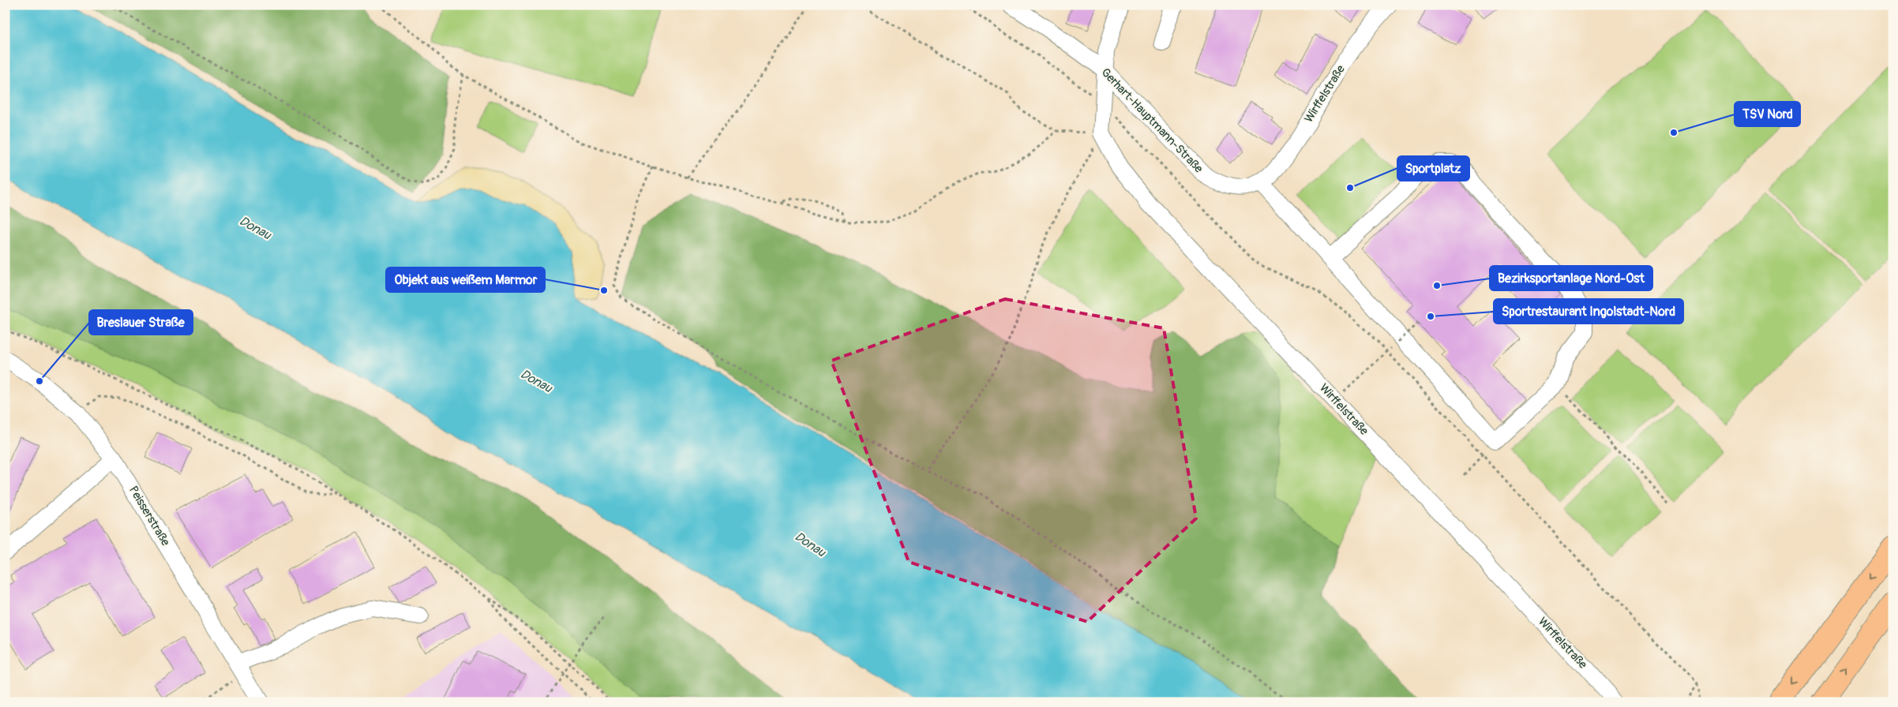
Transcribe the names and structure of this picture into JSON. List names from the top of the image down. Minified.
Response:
{"streets":{"street":["Wirffelstraße","Gerhart-Hauptmann-Straße","Peisserstraße"]},"crossings":[["Wirffelstraße","Gerhart-Hauptmann-Straße"]],"water":["Donau"],"places":["TSV Nord","Sportplatz","Bezirksportanlage Nord-Ost","Objekt aus weißem Marmor","Sportrestaurant Ingolstadt-Nord","Breslauer Straße"]}
